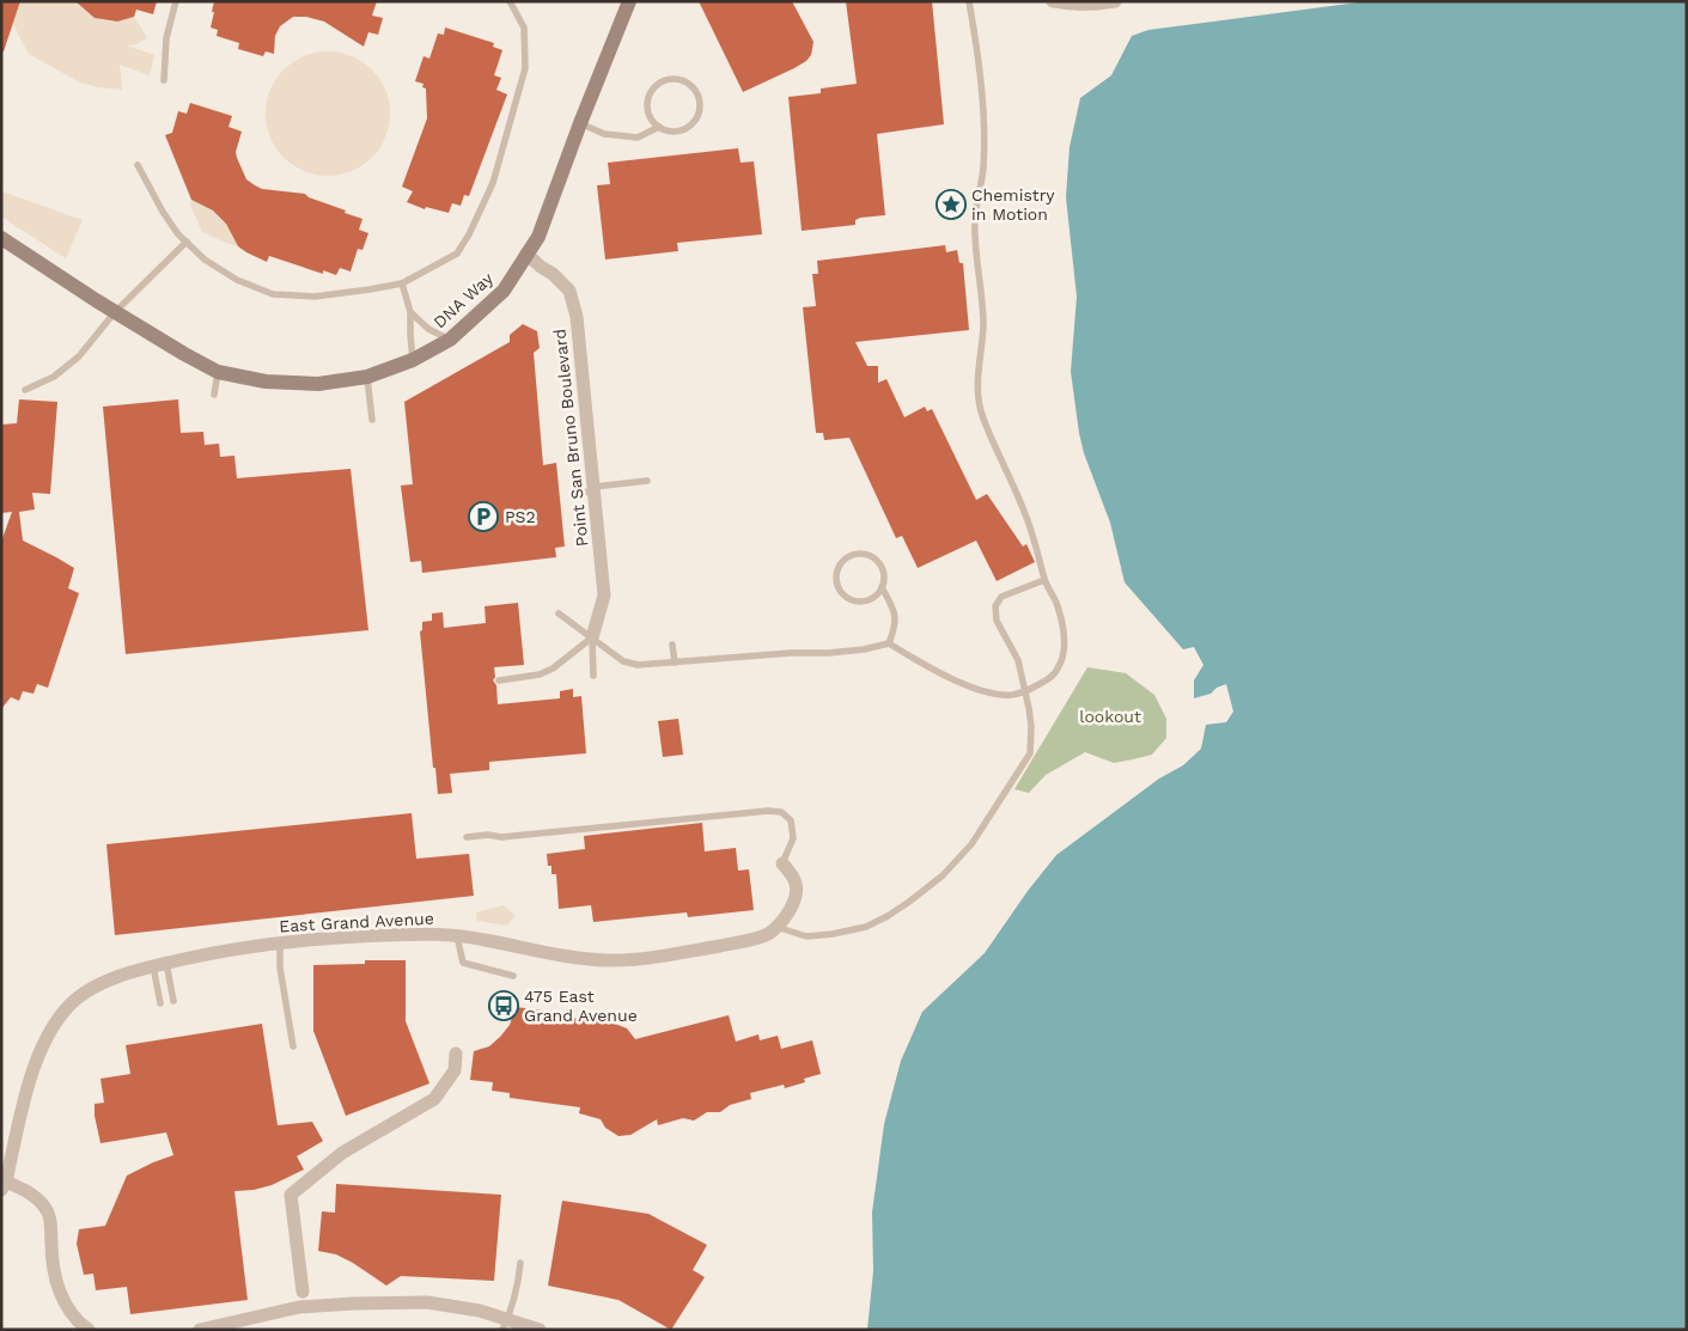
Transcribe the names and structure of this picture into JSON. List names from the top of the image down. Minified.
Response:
{"streets":{"main road":["DNA Way"],"street":["Point San Bruno Boulevard","East Grand Avenue"]},"crossings":[["DNA Way","Point San Bruno Boulevard"]],"parks":["lookout"],"places":{"place":["Chemistry in Motion"],"parking":["PS2"],"bus stop":["475 East Grand Avenue"]}}
